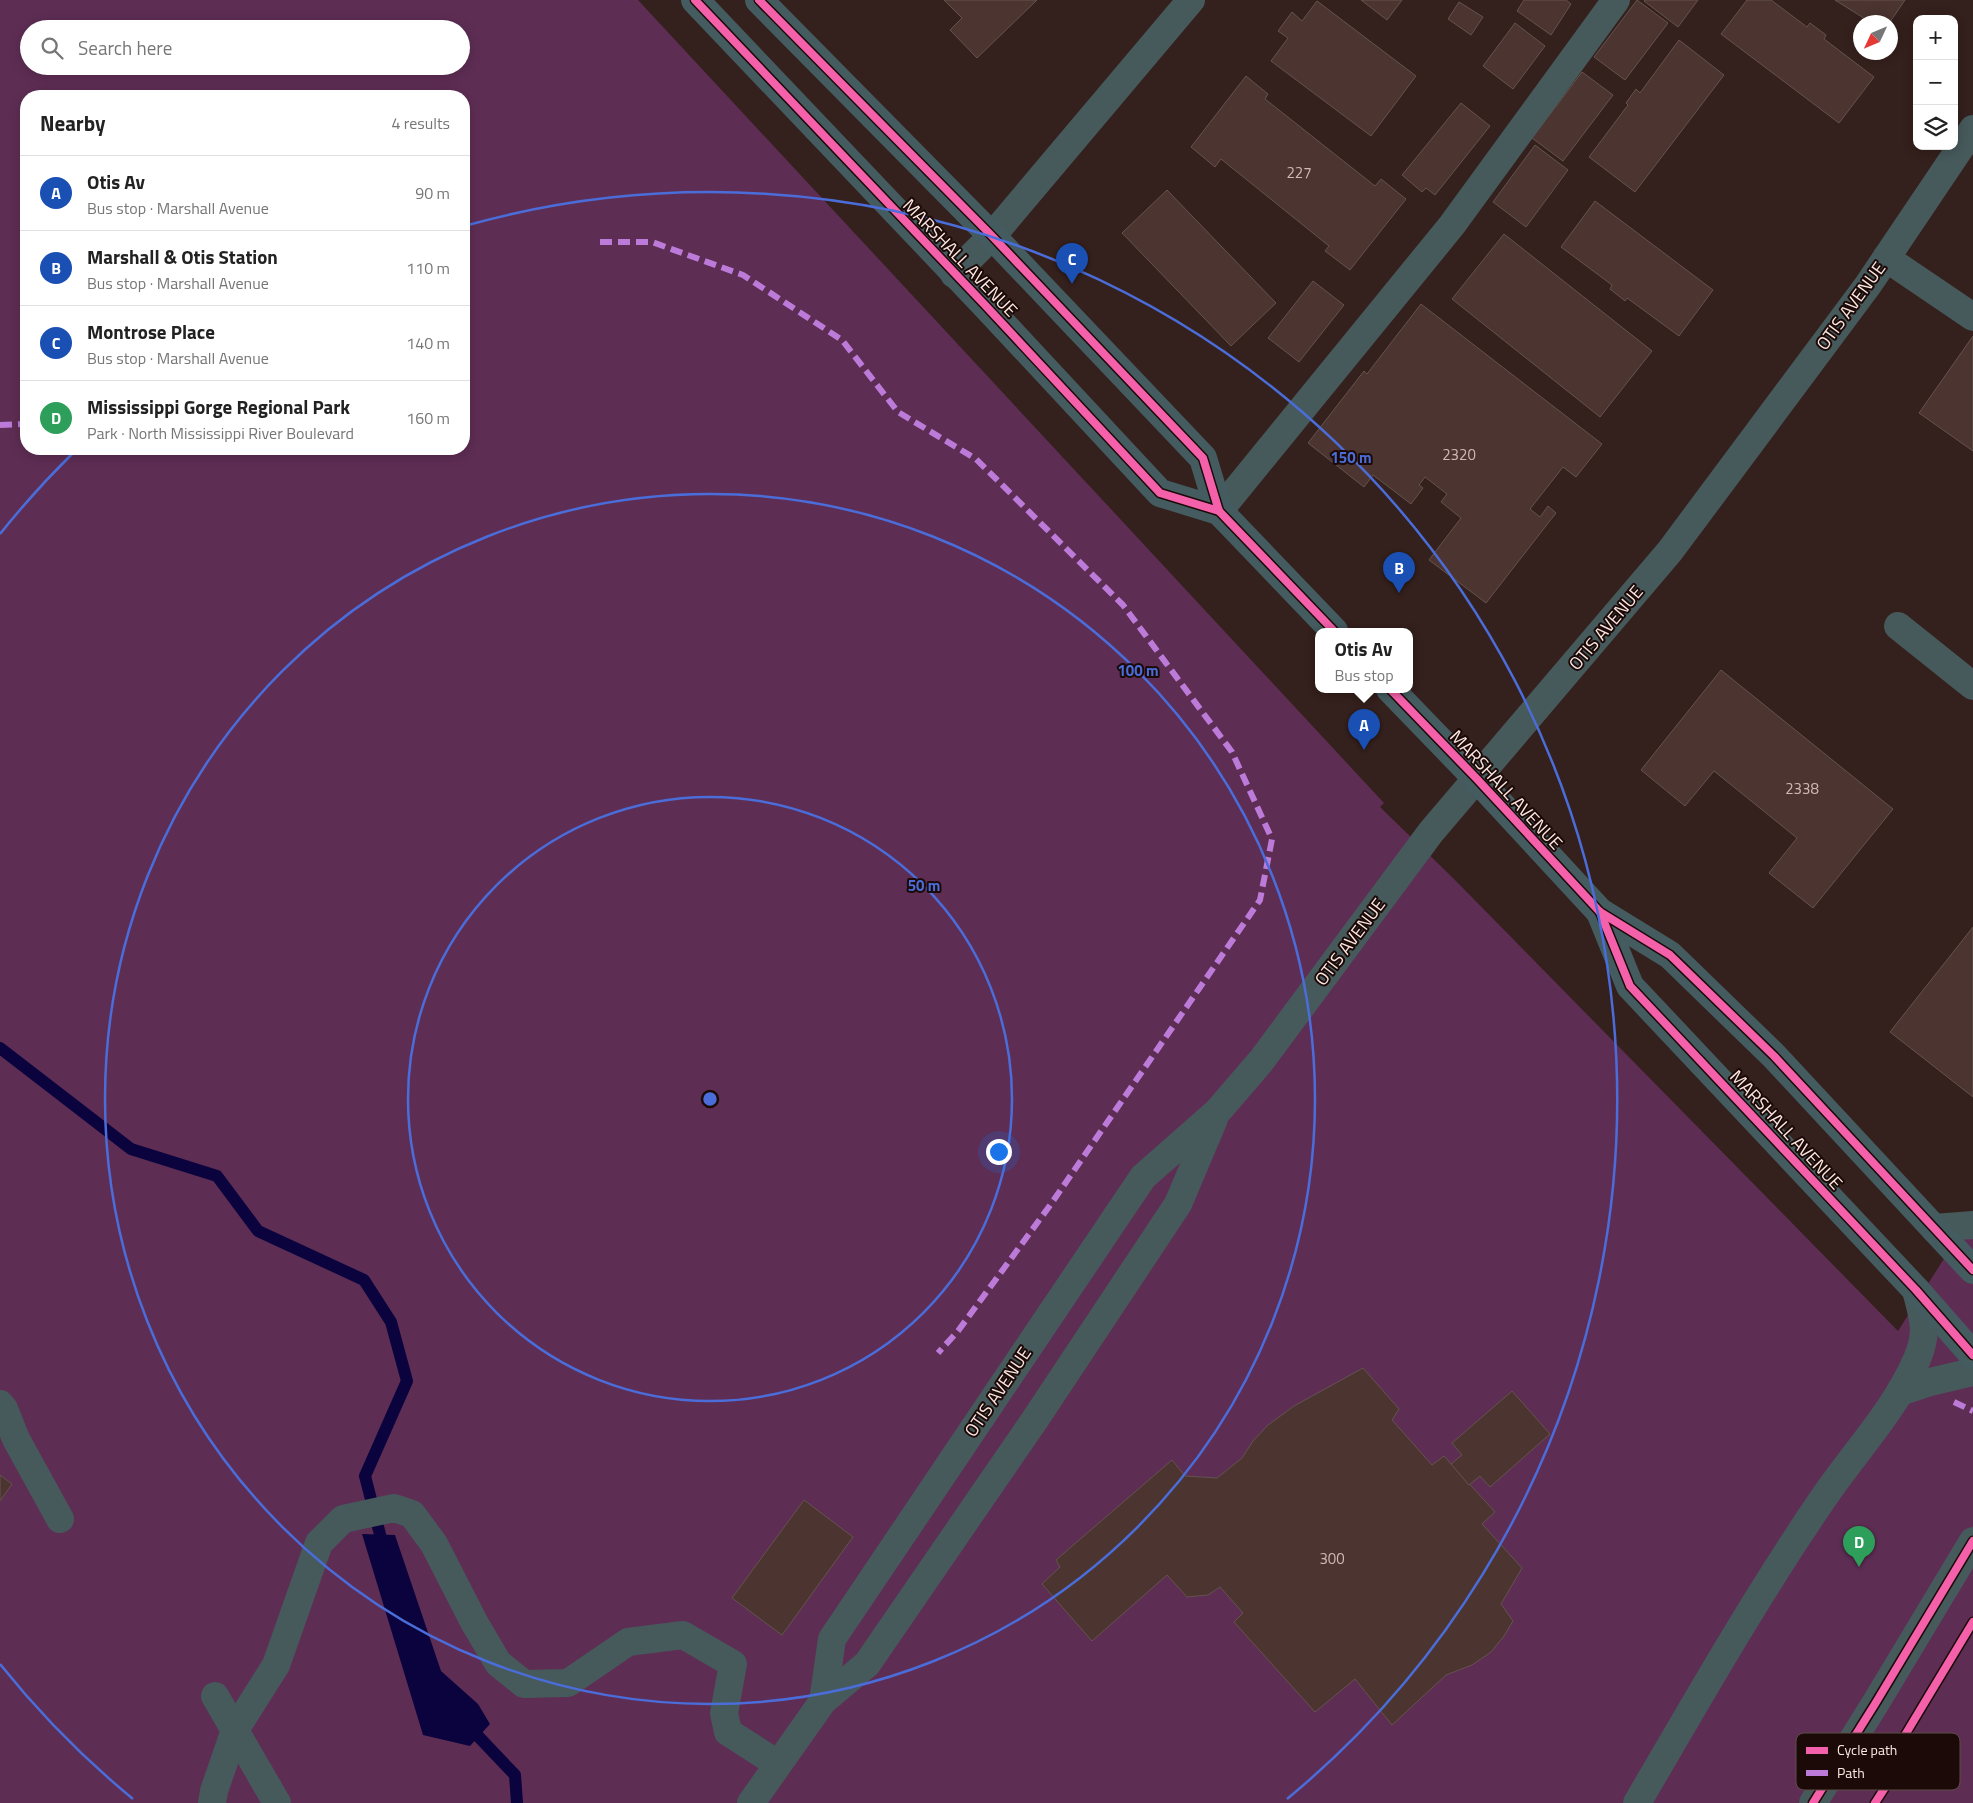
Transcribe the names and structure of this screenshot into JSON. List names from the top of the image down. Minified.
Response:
{"streets":{"main road":["MARSHALL AVENUE"],"street":["OTIS AVENUE"]},"crossings":[["MARSHALL AVENUE","OTIS AVENUE"]],"house_numbers":["227","2320","2338","300"],"legend":["Cycle path","Path"],"north":"bottom left","page":{"map_buttons":["+","−"],"search":"Search here","heading":["Nearby","4 results"],"list":[{"mark":"A","name":"Otis Av","note":"Bus stop · Marshall Avenue","value":"90 m"},{"mark":"B","name":"Marshall & Otis Station","note":"Bus stop · Marshall Avenue","value":"110 m"},{"mark":"C","name":"Montrose Place","note":"Bus stop · Marshall Avenue","value":"140 m"},{"mark":"D","name":"Mississippi Gorge Regional Park","note":"Park · North Mississippi River Boulevard","value":"160 m"}],"pins":["C","B","A","D"],"popup":["Otis Av","Bus stop"]},"rings":["150 m","100 m","50 m"]}
